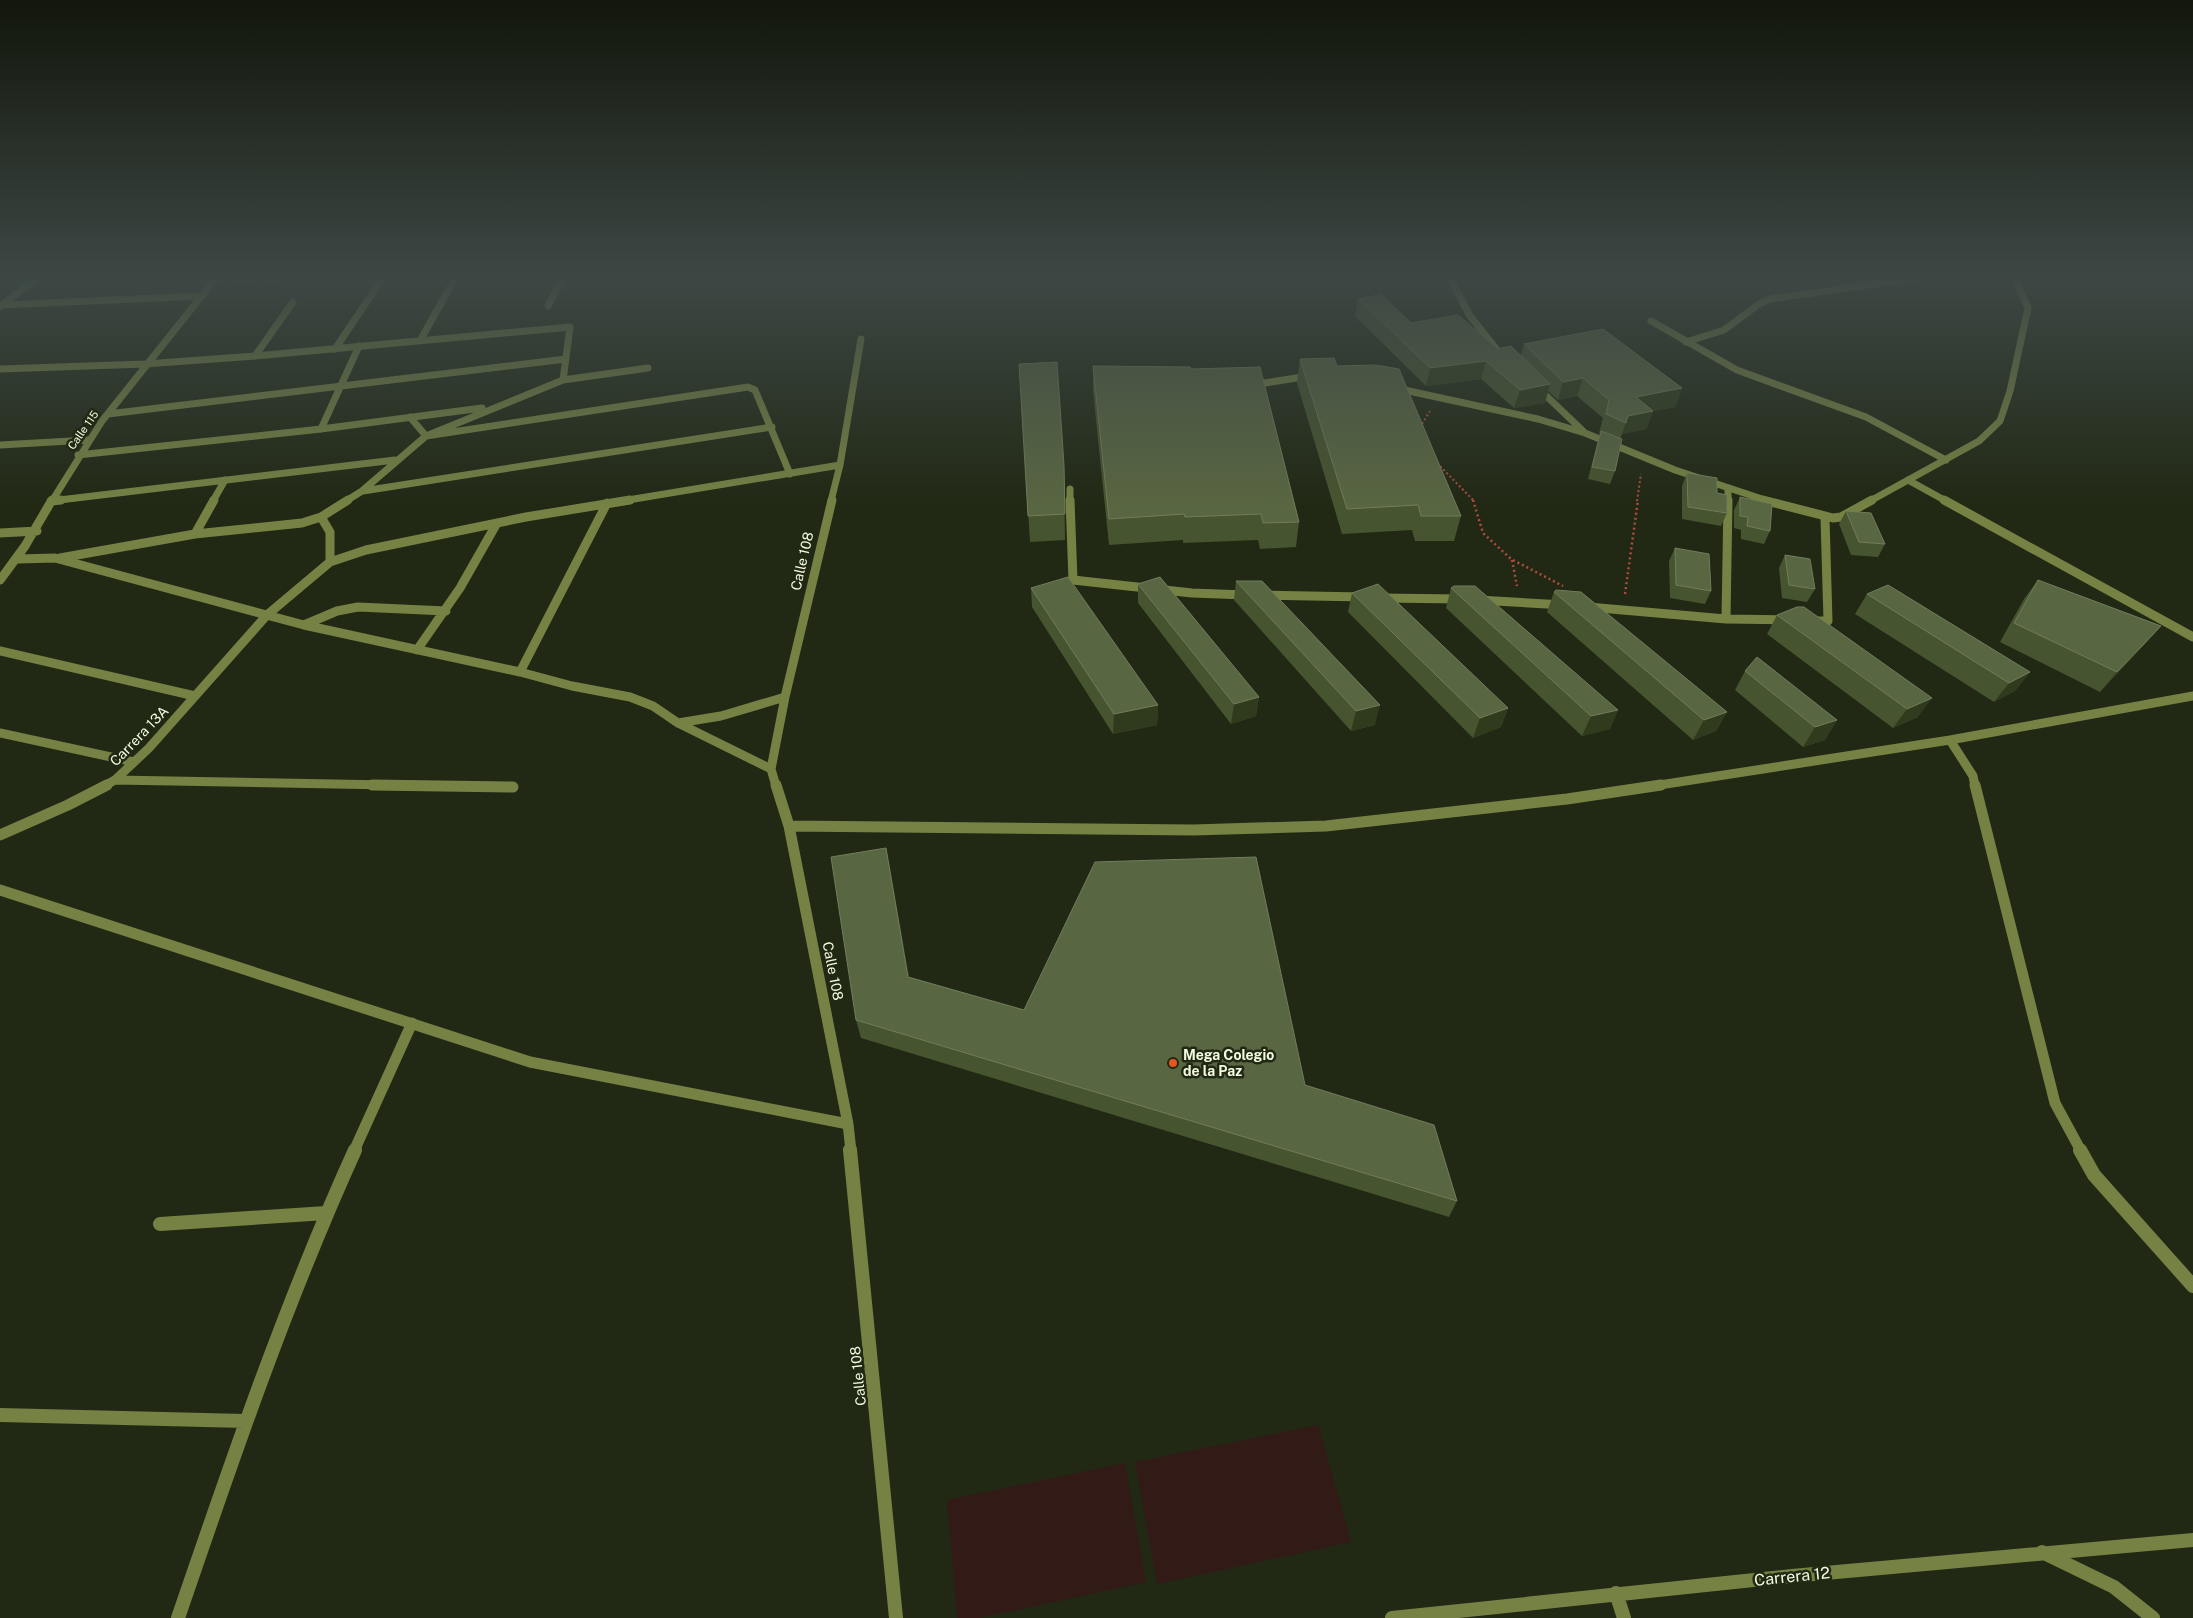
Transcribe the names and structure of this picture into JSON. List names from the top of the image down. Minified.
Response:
{"streets":{"street":["Calle 115","Calle 108","Carrera 13A","Carrera 12"]},"places":["Mega Colegio de la Paz"]}
